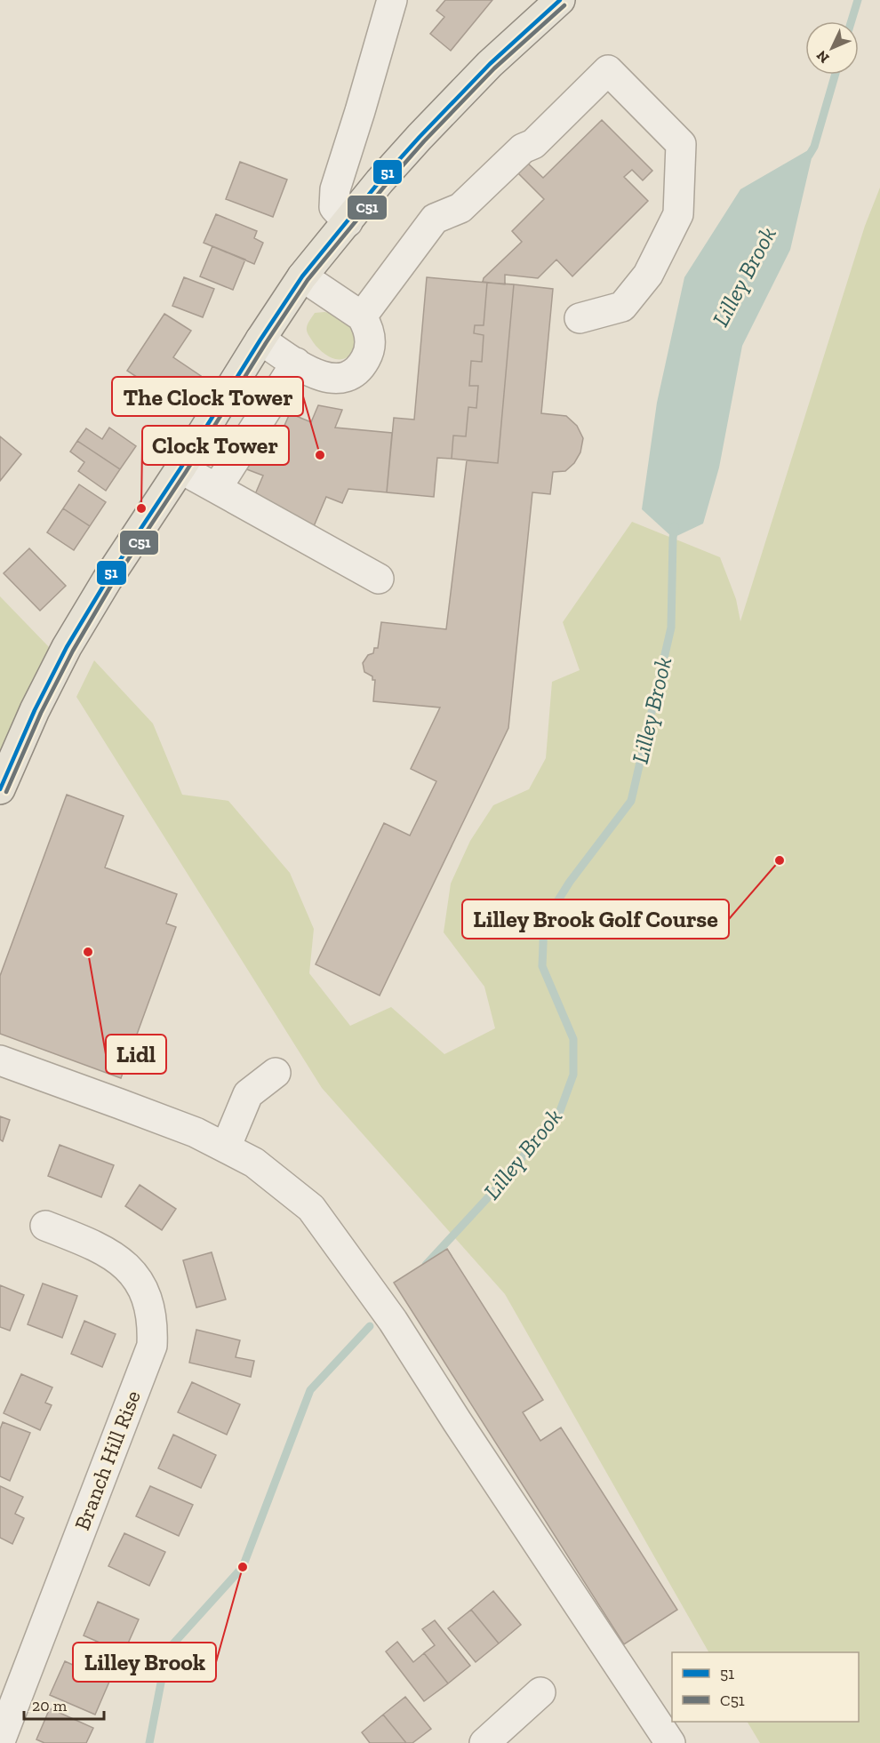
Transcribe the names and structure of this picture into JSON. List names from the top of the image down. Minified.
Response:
{"streets":{"street":["Branch Hill Rise"]},"water":["Lilley Brook"],"places":["The Clock Tower","Clock Tower","Lilley Brook Golf Course","Lidl","Lilley Brook"],"lines":["transit line 51","transit line C51"],"legend":["51","C51"],"scale_bar":"20 m","north":"bottom left"}
